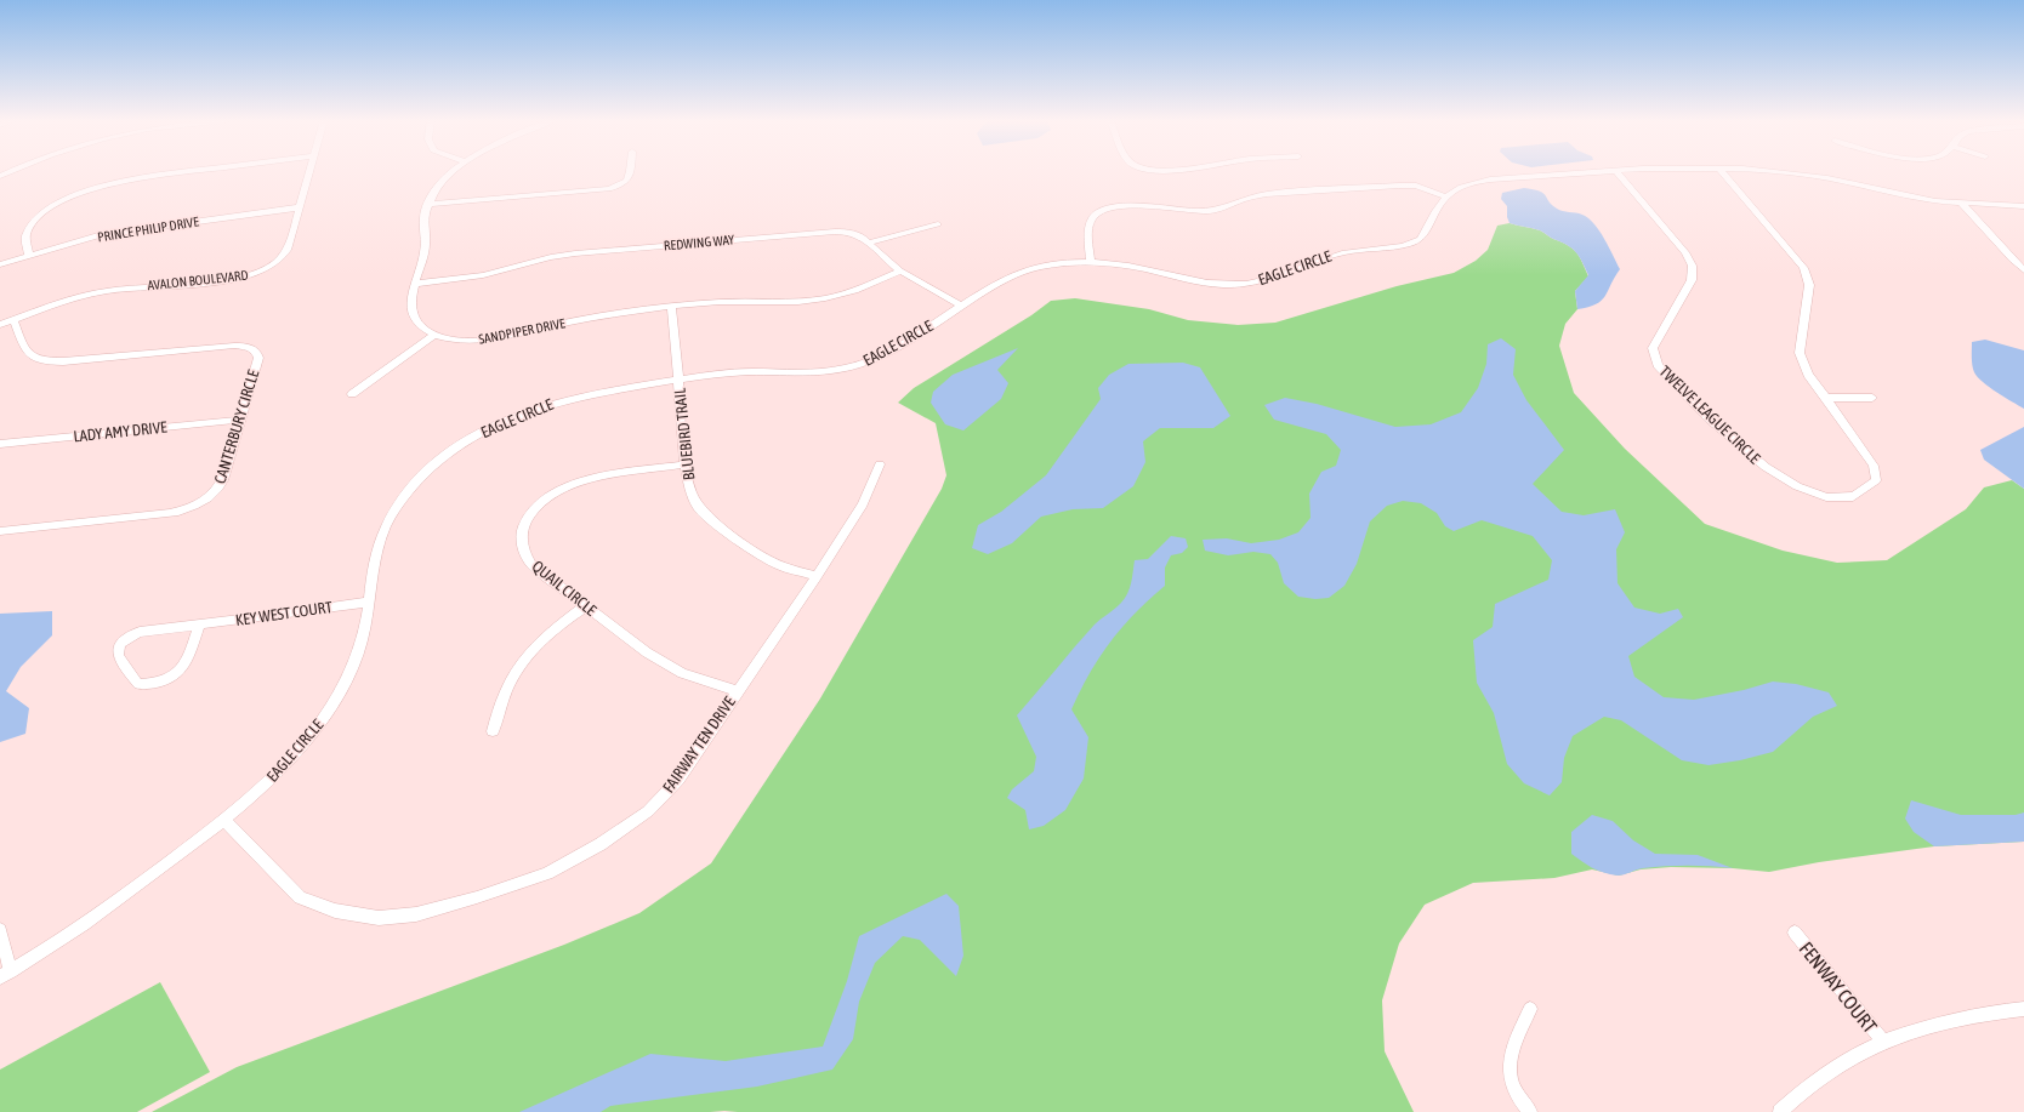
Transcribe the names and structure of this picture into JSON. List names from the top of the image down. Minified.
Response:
{"streets":{"street":["PRINCE PHILIP DRIVE","REDWING WAY","EAGLE CIRCLE","AVALON BOULEVARD","SANDPIPER DRIVE","TWELVE LEAGUE CIRCLE","CANTERBURY CIRCLE","LADY AMY DRIVE","BLUEBIRD TRAIL","QUAIL CIRCLE","KEY WEST COURT","FAIRWAY TEN DRIVE","FENWAY COURT"]},"crossings":[["PRINCE PHILIP DRIVE","AVALON BOULEVARD"],["REDWING WAY","EAGLE CIRCLE"],["REDWING WAY","SANDPIPER DRIVE"],["EAGLE CIRCLE","BLUEBIRD TRAIL"],["EAGLE CIRCLE","KEY WEST COURT"],["EAGLE CIRCLE","FAIRWAY TEN DRIVE"],["AVALON BOULEVARD","CANTERBURY CIRCLE"],["SANDPIPER DRIVE","BLUEBIRD TRAIL"],["CANTERBURY CIRCLE","LADY AMY DRIVE"],["BLUEBIRD TRAIL","QUAIL CIRCLE"],["BLUEBIRD TRAIL","FAIRWAY TEN DRIVE"],["QUAIL CIRCLE","FAIRWAY TEN DRIVE"]]}
